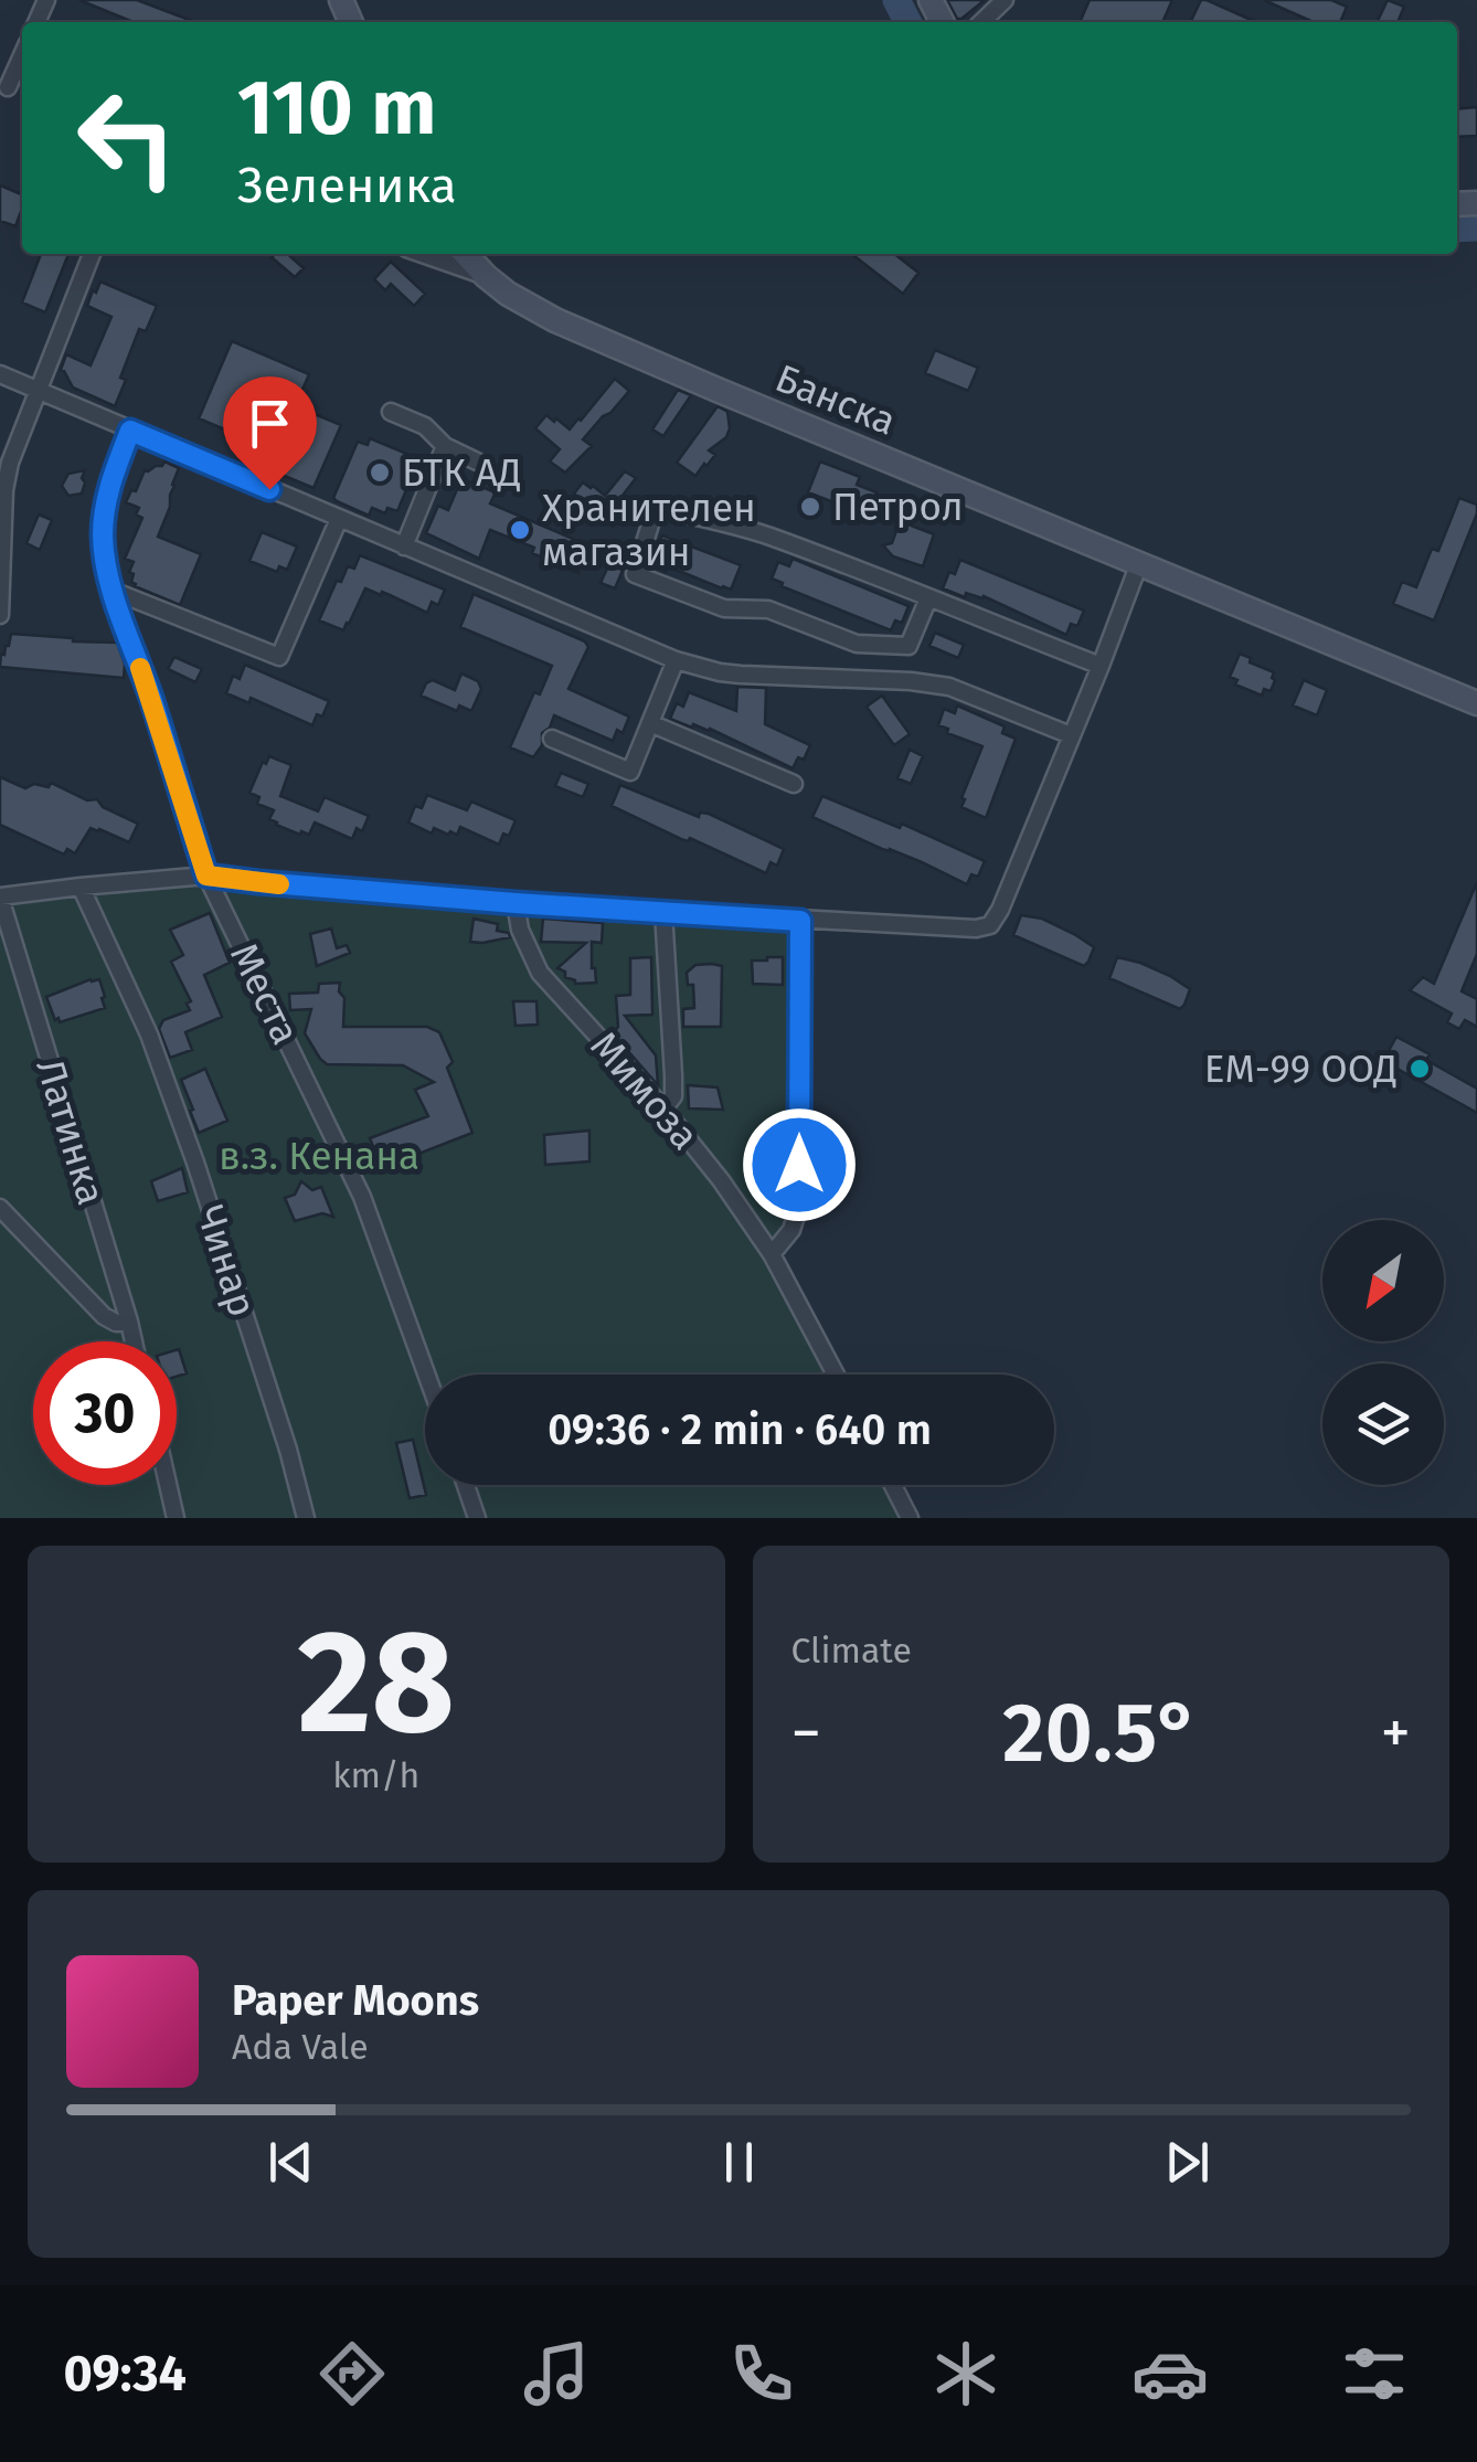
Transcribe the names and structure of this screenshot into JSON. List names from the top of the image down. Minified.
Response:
{"streets":{"street":["Банска","Места","Мимоза","Латинка","Чинар"]},"parks":["в.з. Кенана"],"places":["БТК АД","Петрол","Хранителен магазин","ЕМ-99 ООД"],"north":"bottom left","page":{"turn":["110 m","Зеленика"],"limit":"30","trip":"09:36 · 2 min · 640 m","tile":[["28","km/h"],"Climate"],"heat":["−","20.5°","+"],"song":["Paper Moons","Ada Vale"],"tabs":"09:34"}}
